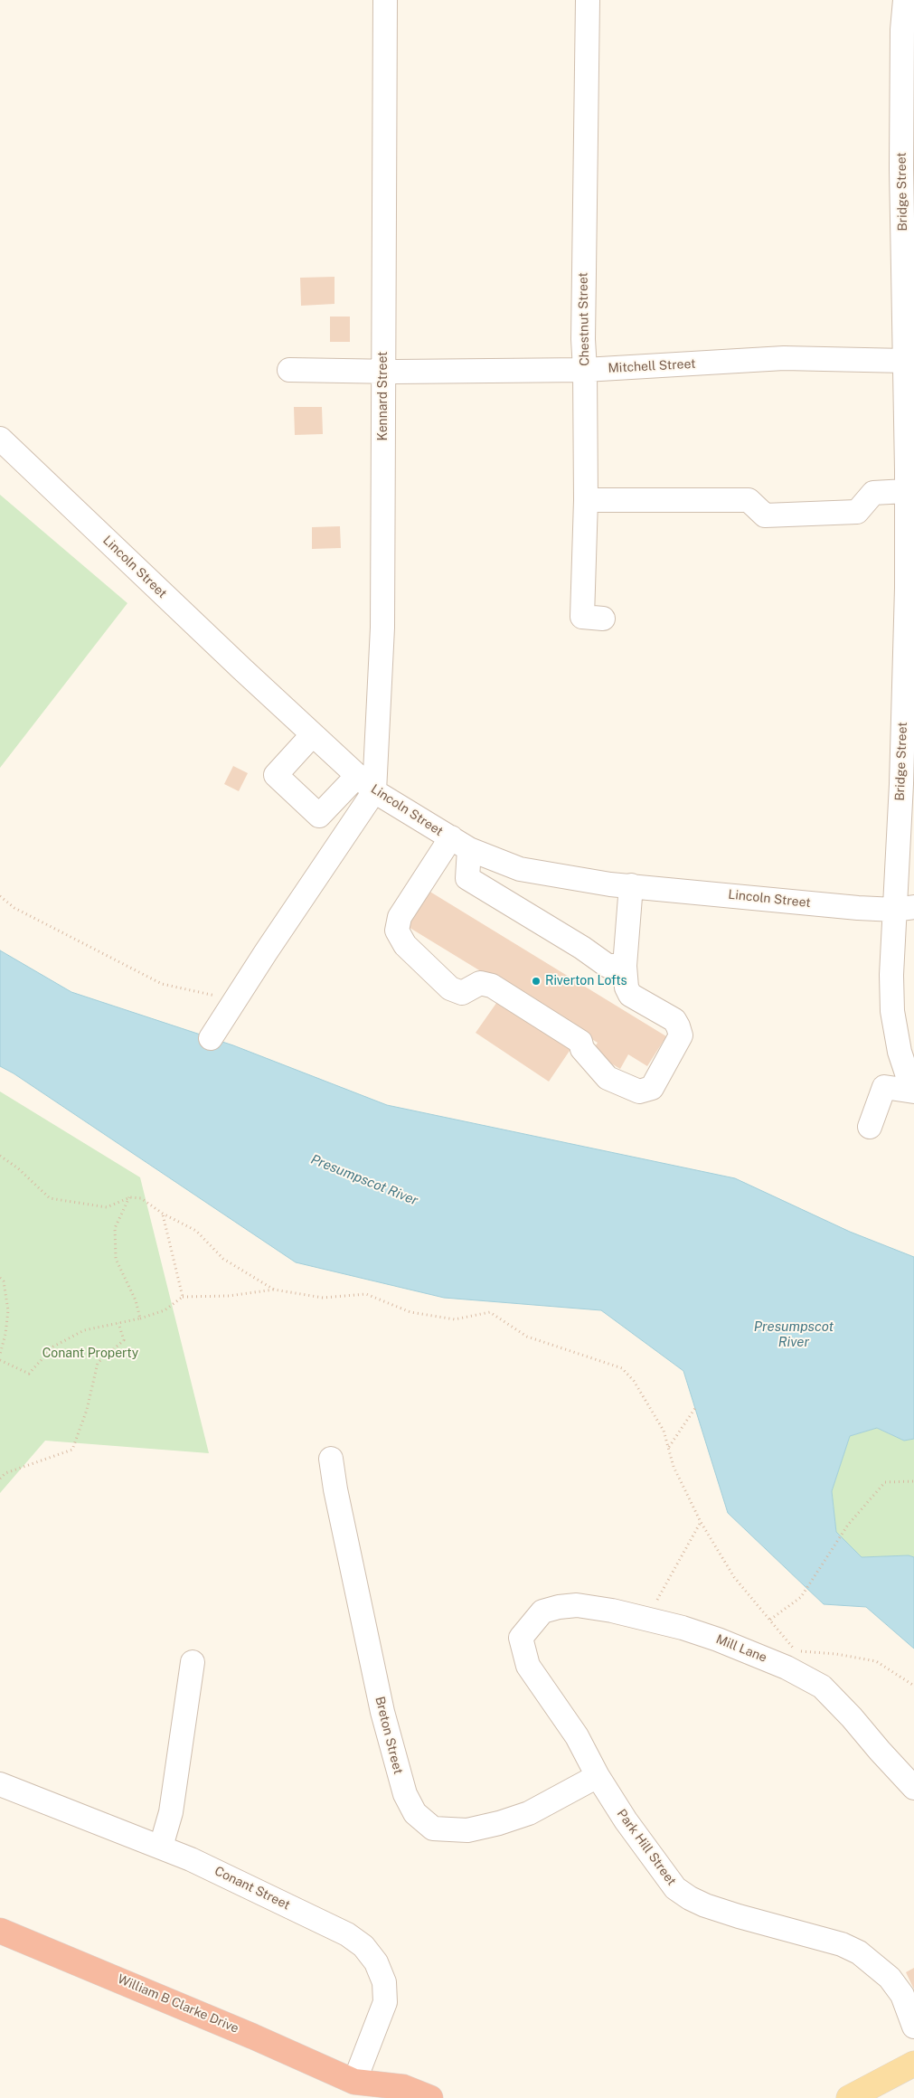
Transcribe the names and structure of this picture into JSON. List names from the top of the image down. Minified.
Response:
{"streets":{"highway":["William B Clarke Drive"],"street":["Bridge Street","Chestnut Street","Mitchell Street","Kennard Street","Lincoln Street","Mill Lane","Breton Street","Park Hill Street","Conant Street"]},"crossings":[["Bridge Street","Mitchell Street"],["Bridge Street","Lincoln Street"],["Chestnut Street","Mitchell Street"],["Mitchell Street","Kennard Street"],["Kennard Street","Lincoln Street"],["Mill Lane","Park Hill Street"],["Breton Street","Park Hill Street"],["Conant Street","William B Clarke Drive"]],"water":["Presumpscot River"],"parks":["Conant Property"],"places":["Riverton Lofts"]}
